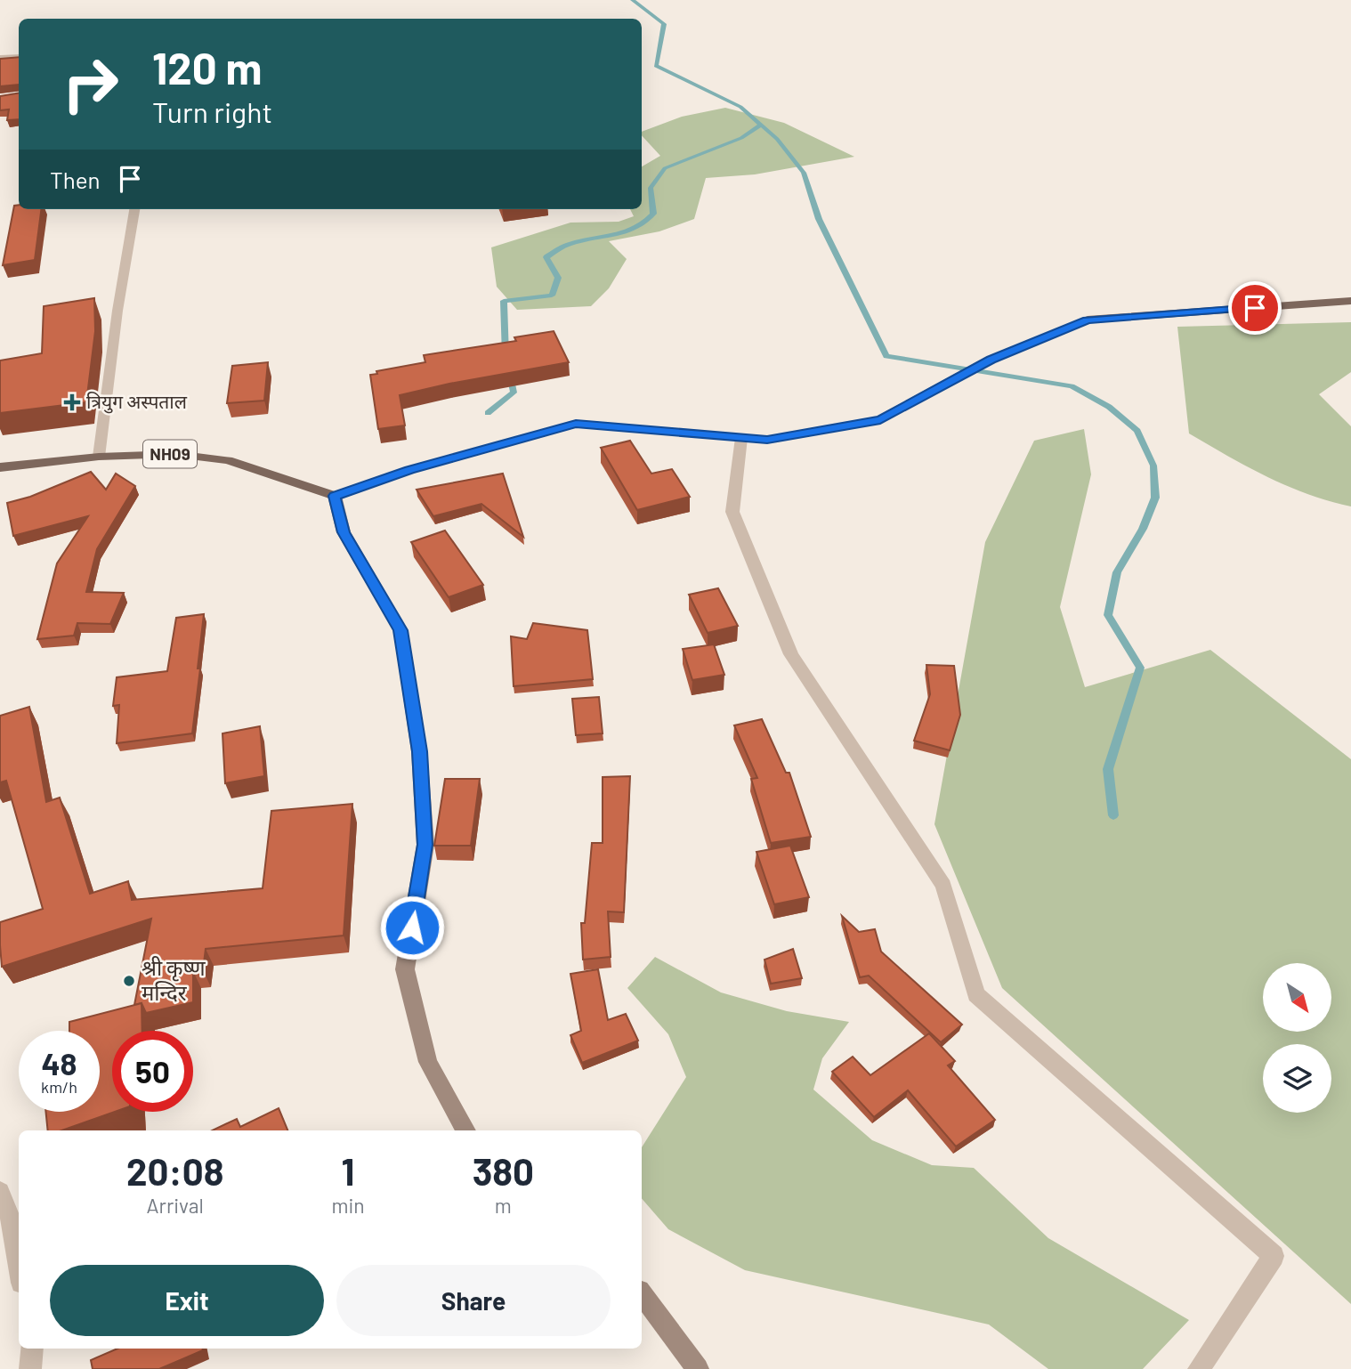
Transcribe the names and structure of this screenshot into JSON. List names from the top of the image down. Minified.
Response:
{"streets":{"main road":["NH09"]},"places":{"health":["त्रियुग अस्पताल"],"other":["श्री कृष्ण मन्दिर"]},"north":"bottom right","page":{"turn":["120 m","Turn right"],"then":"Then","speed":"48 km/h","limit":"50","eta":["20:08","Arrival","1","min","380","m"],"buttons":["Exit","Share"]}}
